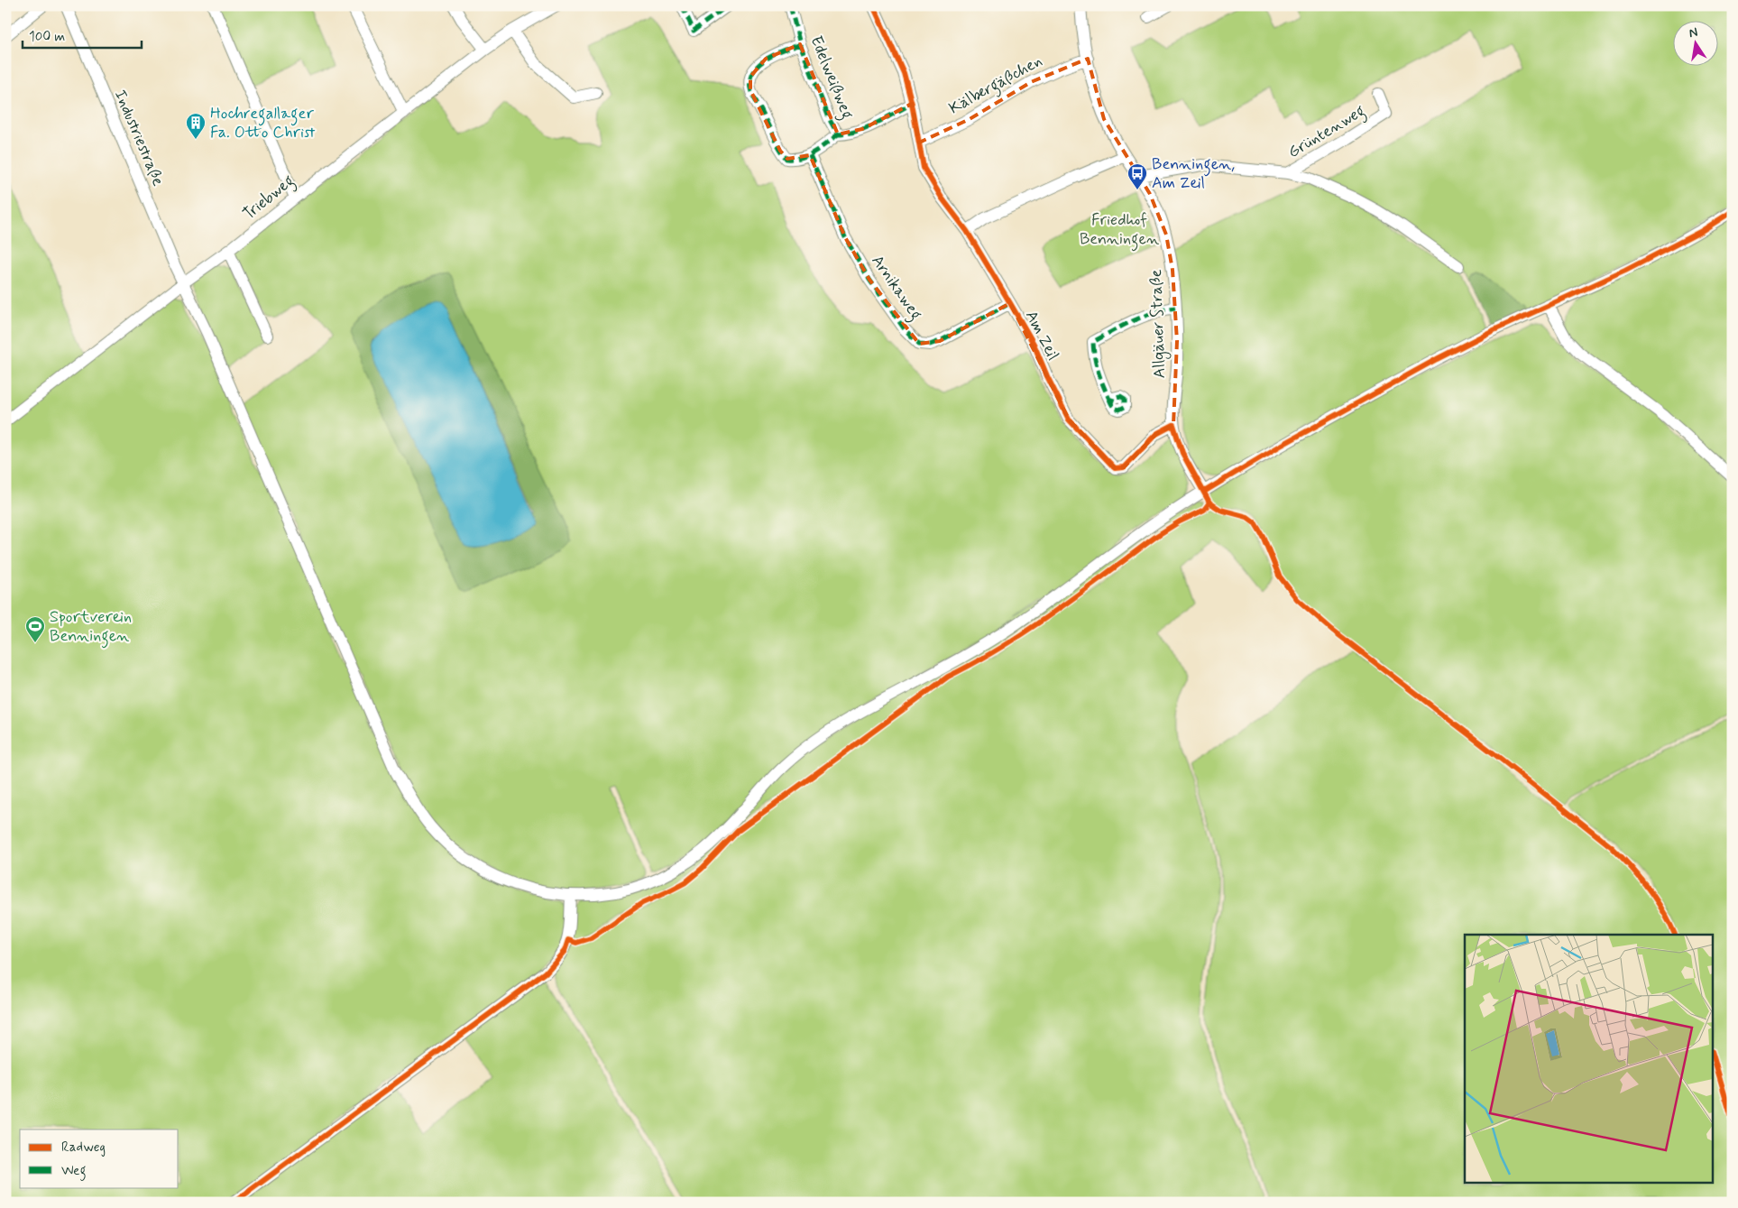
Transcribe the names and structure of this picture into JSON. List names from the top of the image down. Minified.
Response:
{"streets":{"street":["Edelweißweg","Kälbergäßchen","Grüntenweg","Industriestraße","Triebweg","Arnikaweg","Allgäuer Straße","Am Zeil"]},"crossings":[["Edelweißweg","Am Zeil"],["Kälbergäßchen","Allgäuer Straße"],["Kälbergäßchen","Am Zeil"],["Industriestraße","Triebweg"],["Industriestraße","Allgäuer Straße"],["Arnikaweg","Am Zeil"],["Allgäuer Straße","Am Zeil"]],"parks":["Friedhof Benningen"],"places":{"building":["Hochregallager Fa. Otto Christ"],"bus stop":["Benningen, Am Zeil"],"sports":["Sportverein Benningen"]},"legend":["Radweg","Weg"],"scale_bar":"100 m","north":"top"}
